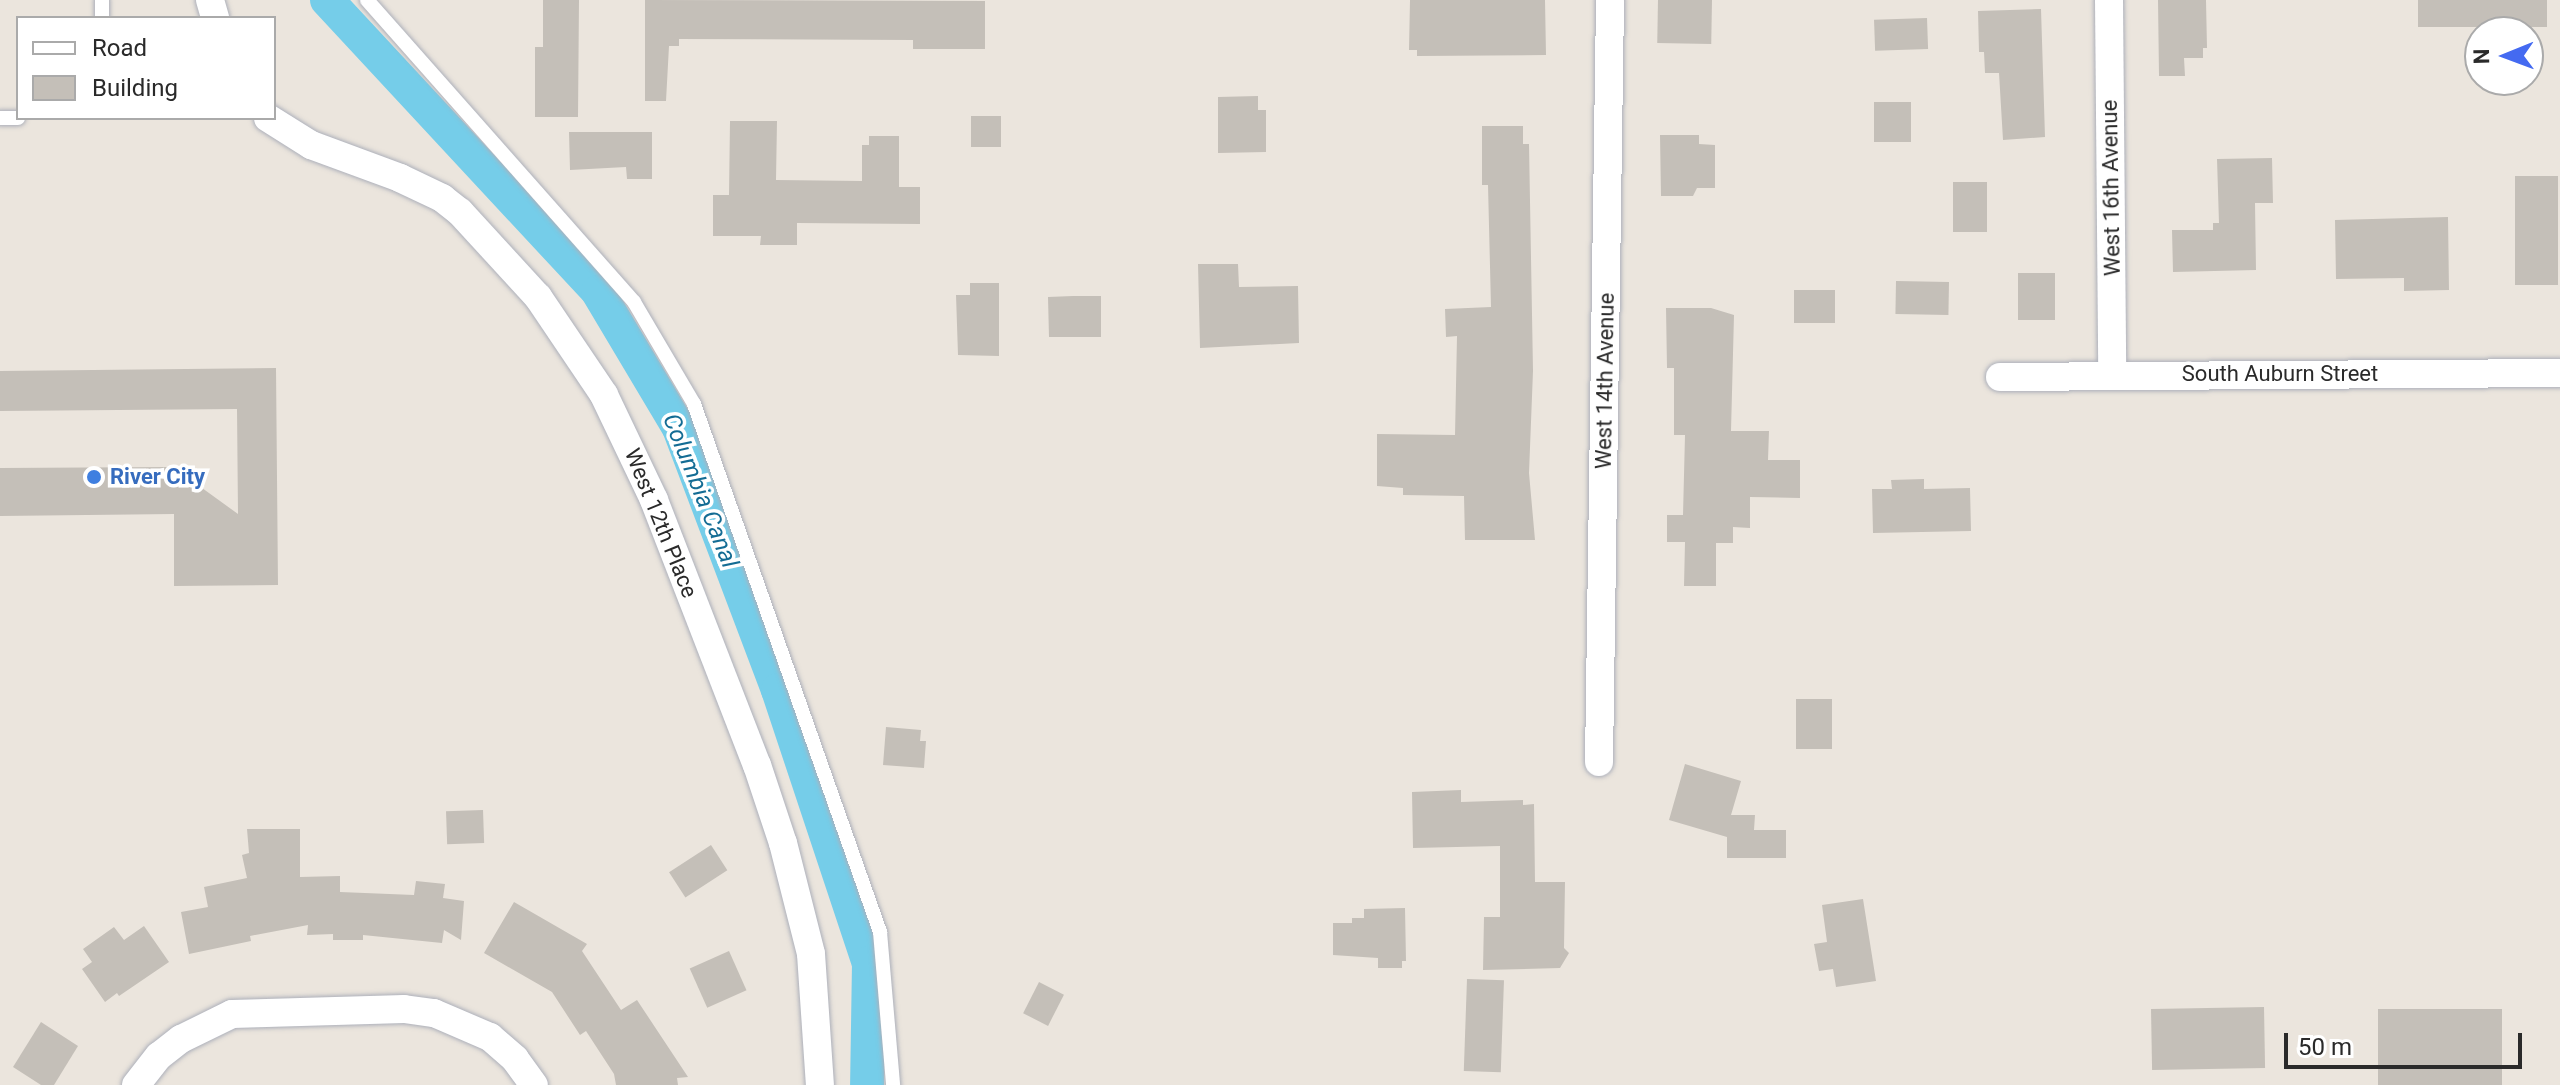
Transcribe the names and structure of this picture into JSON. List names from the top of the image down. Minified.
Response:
{"streets":{"street":["West 16th Avenue","South Auburn Street","West 14th Avenue","West 12th Place"]},"crossings":[["West 16th Avenue","South Auburn Street"]],"water":["Columbia Canal"],"places":["River City"],"legend":["Road","Building"],"scale_bar":"50 m","north":"left"}
